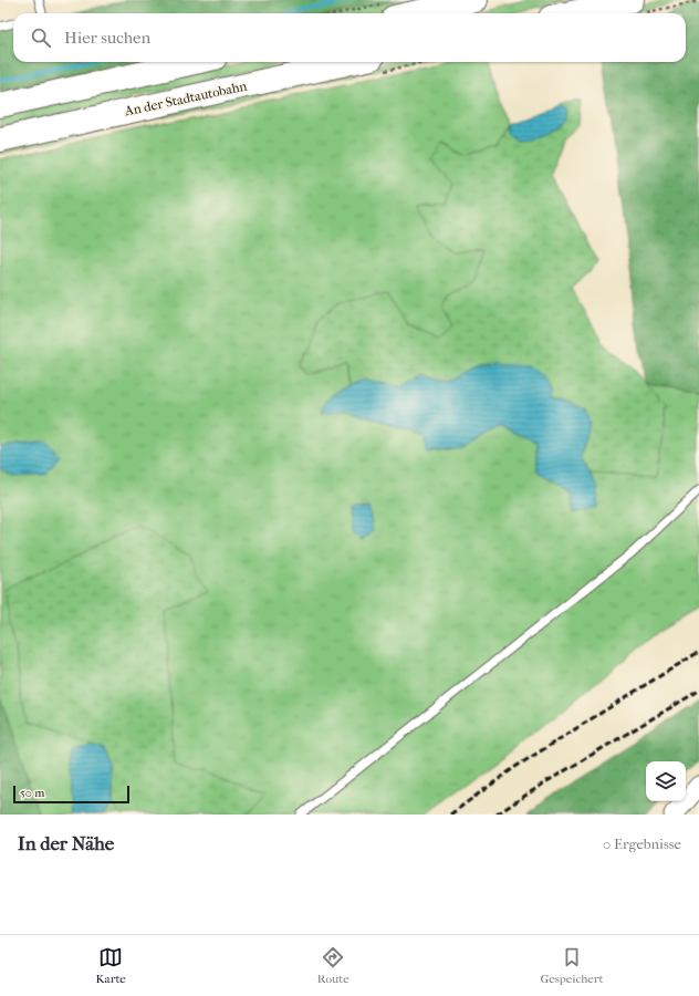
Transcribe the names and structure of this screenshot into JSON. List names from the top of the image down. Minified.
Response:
{"streets":{"highway":["An der Stadtautobahn"]},"scale_bar":"50 m","page":{"search":"Hier suchen","scale":"50 m","heading":["In der Nähe","0 Ergebnisse"],"nav":["Karte","Route","Gespeichert"]}}
